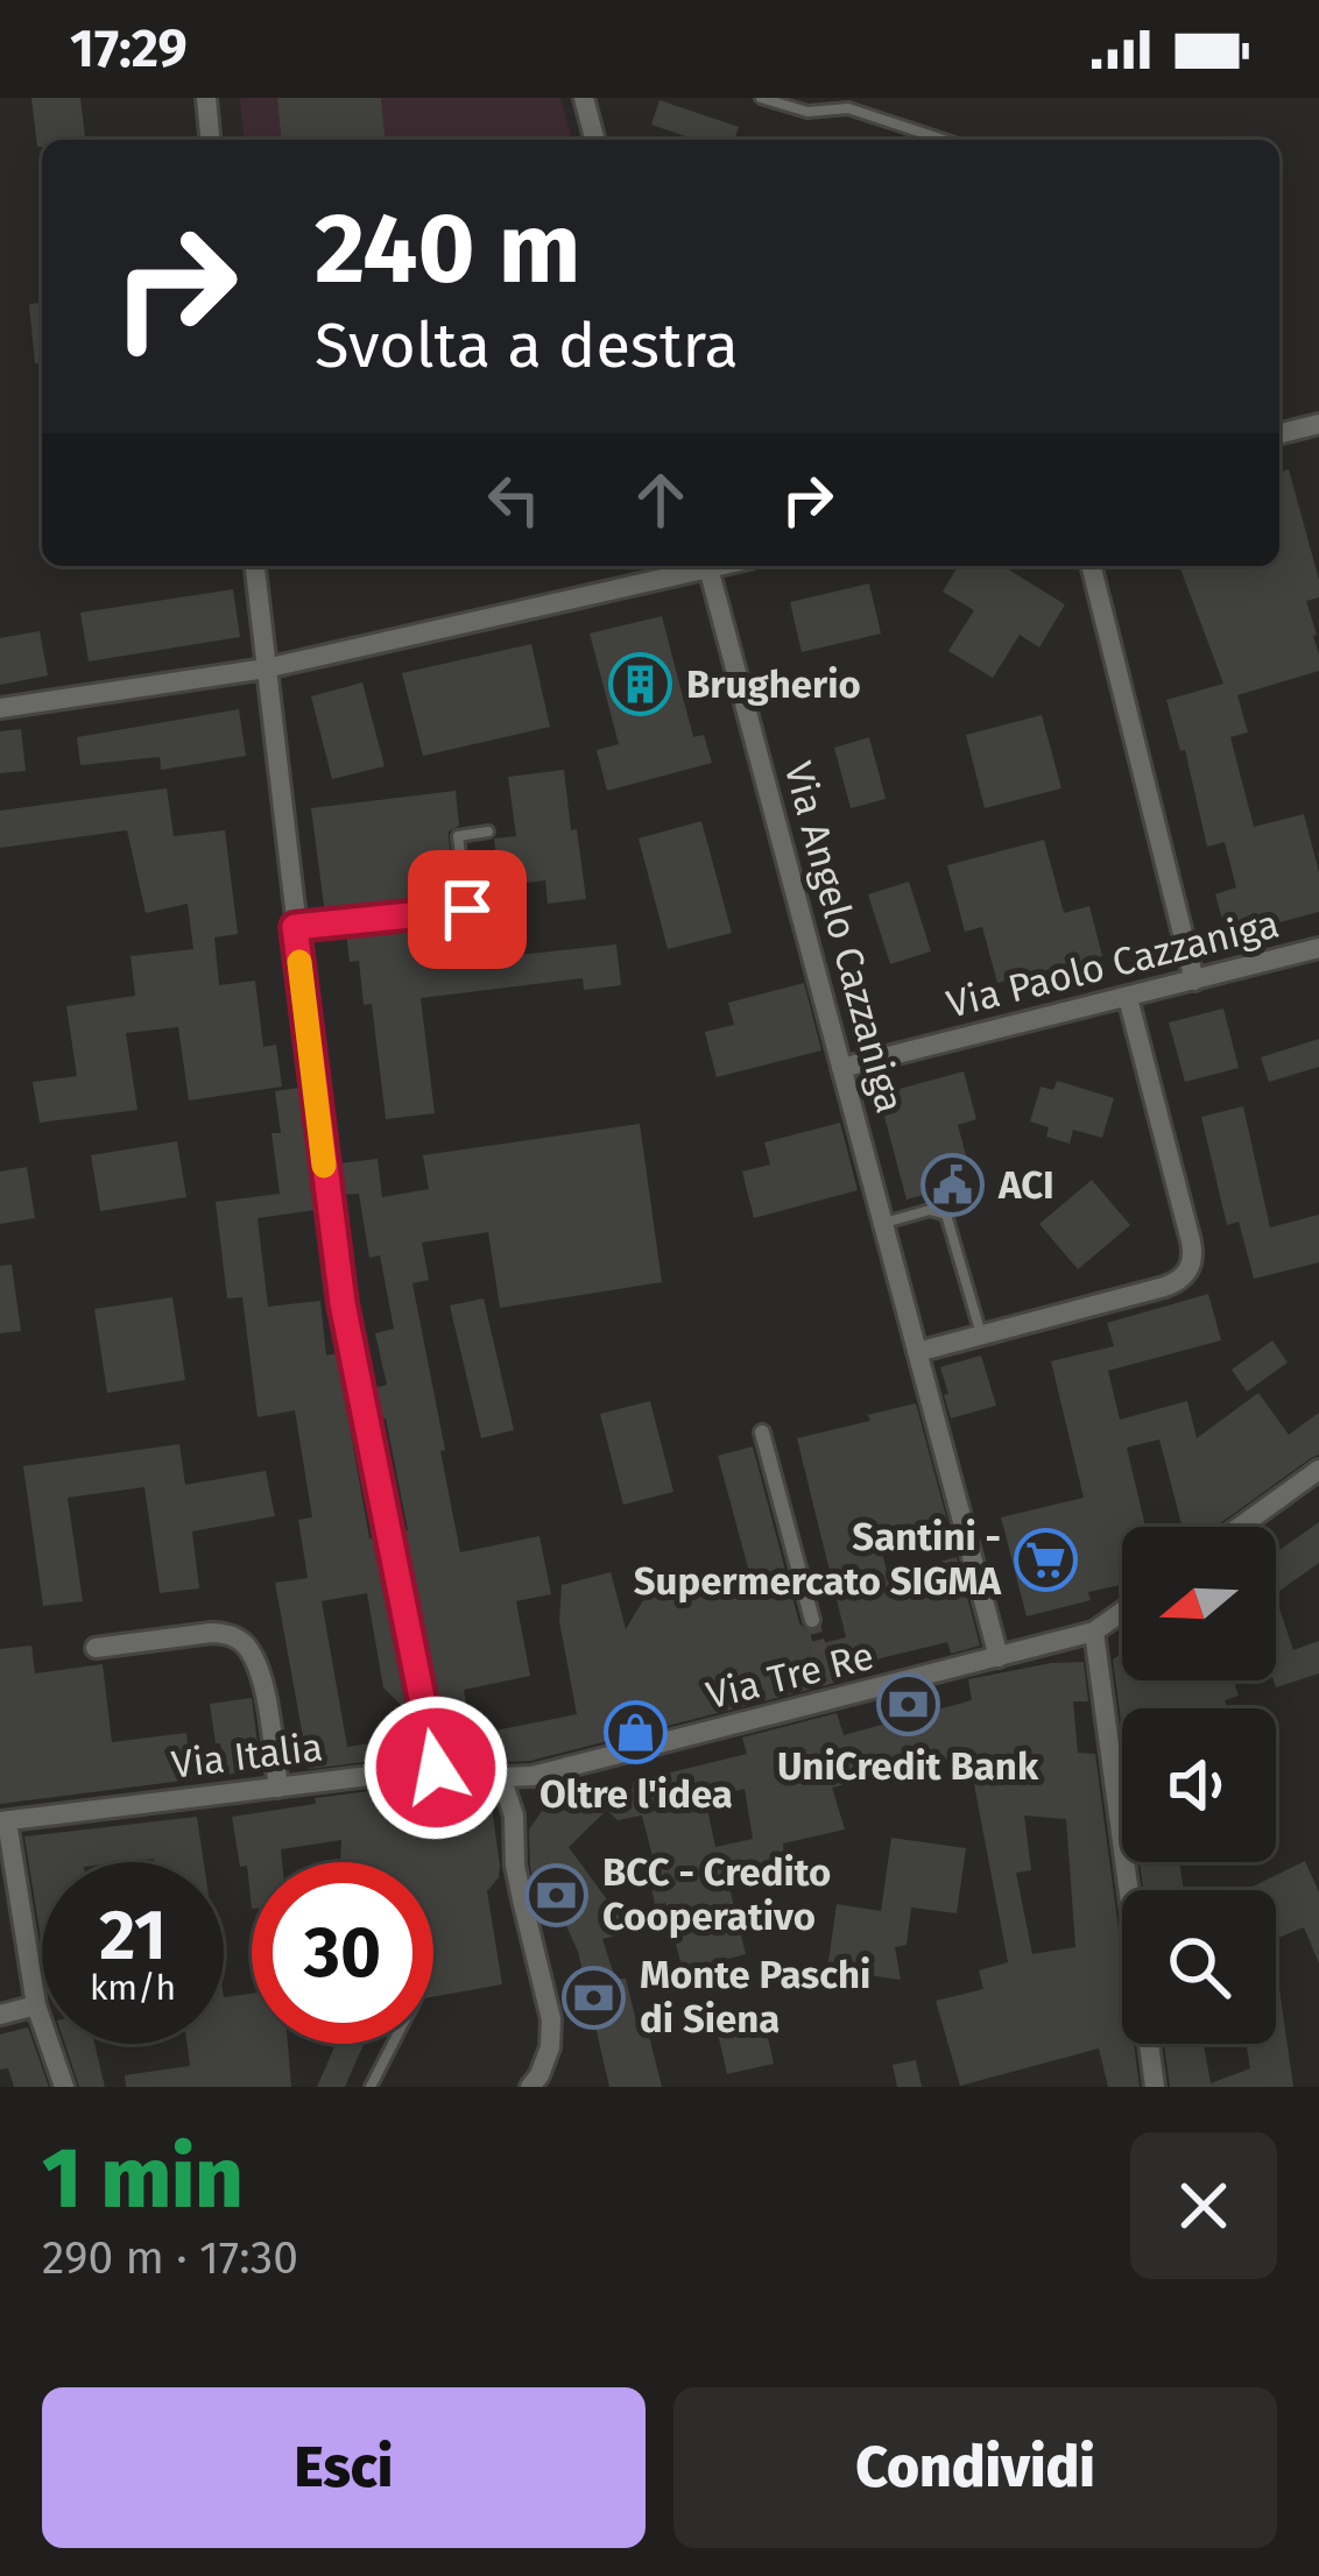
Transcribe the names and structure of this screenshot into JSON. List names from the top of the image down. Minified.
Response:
{"streets":{"street":["Via Angelo Cazzaniga","Via Paolo Cazzaniga","Via Tre Re","Via Italia"]},"crossings":[["Via Angelo Cazzaniga","Via Paolo Cazzaniga"],["Via Angelo Cazzaniga","Via Tre Re"],["Via Tre Re","Via Italia"]],"places":{"building":["Brugherio"],"public building":["ACI"],"supermarket":["Santini - Supermercato SIGMA"],"bank":["UniCredit Bank","BCC - Credito Cooperativo","Monte Paschi di Siena"],"shop":["Oltre l'idea"]},"north":"left","page":{"status":"17:29","turn":["240 m","Svolta a destra"],"speed":"21 km/h","limit":"30","heading":["1 min","290 m · 17:30"],"buttons":["Esci","Condividi"]}}
